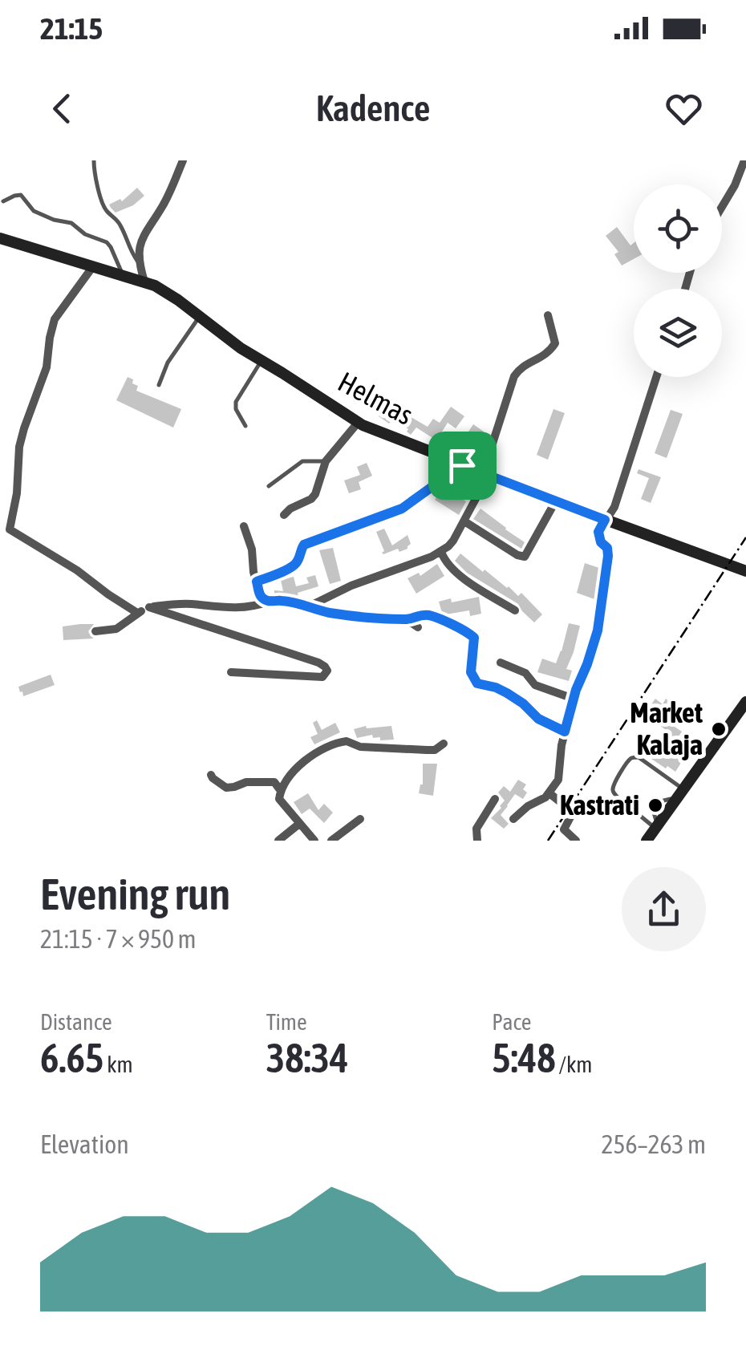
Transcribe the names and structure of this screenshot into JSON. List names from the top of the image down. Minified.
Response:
{"streets":{"street":["Helmas"]},"places":["Market Kalaja","Kastrati"],"page":{"status":"21:15","header":"Kadence","heading":["Evening run","21:15 · 7 × 950 m"],"stats":[["Distance","6.65 km"],["Time","38:34"],["Pace","5:48 /km"]],"chart":["Elevation","256–263 m"]}}
